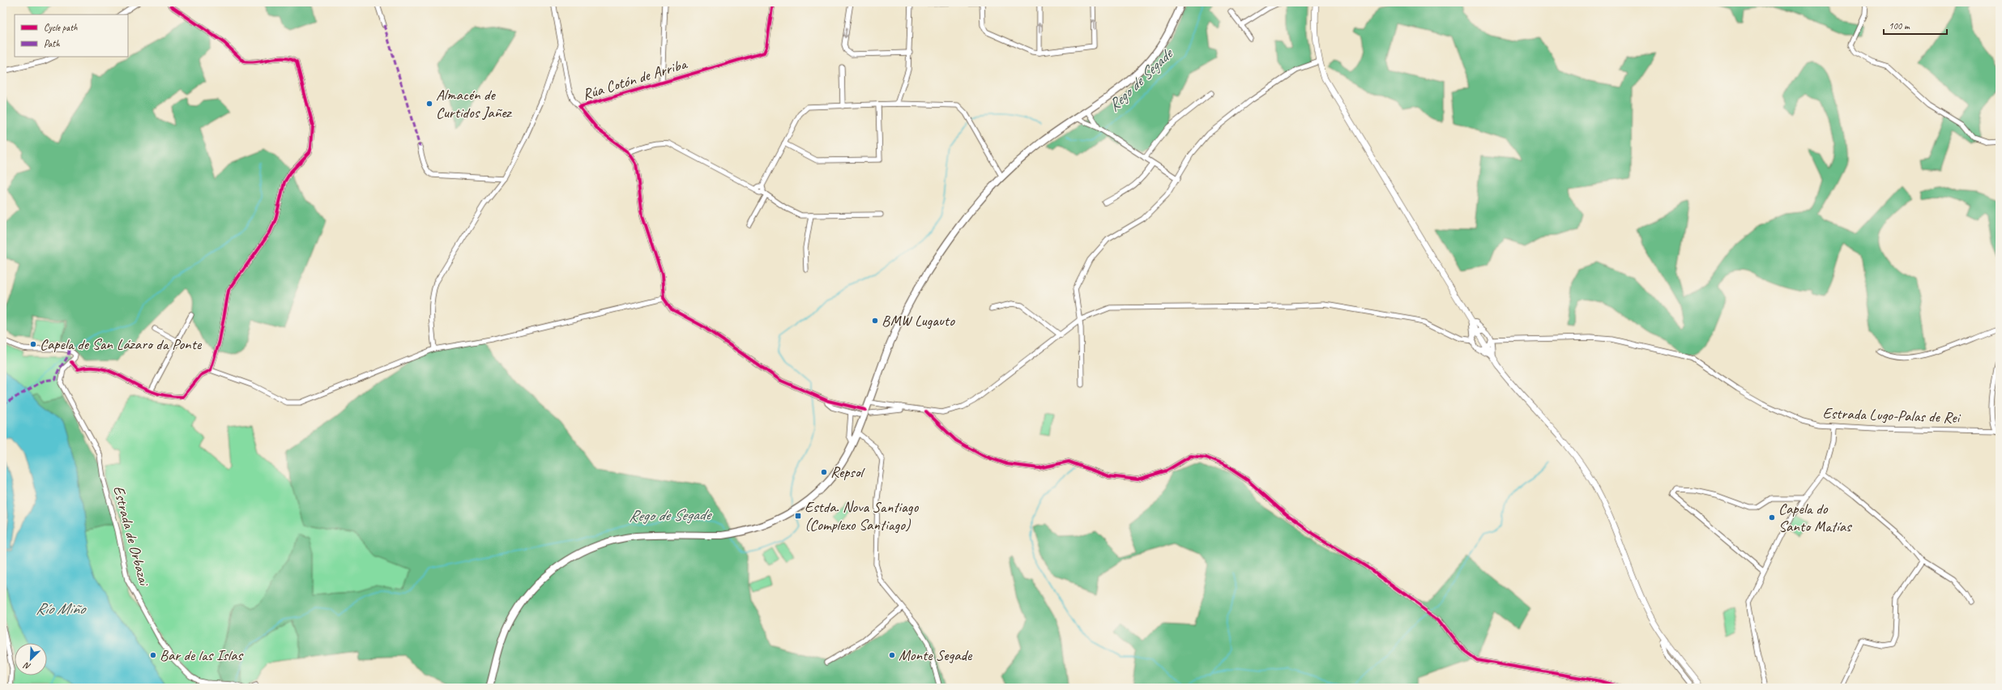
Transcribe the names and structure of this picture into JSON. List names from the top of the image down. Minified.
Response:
{"streets":{"street":["Rúa Cotón de Arriba","Estrada Lugo-Palas de Rei","Estrada de Orbazai"]},"water":["Rego de Segade","Río Miño"],"places":{"other":["Almacén de Curtidos Jañez","BMW Lugauto","Capela de San Lázaro da Ponte","Repsol","Capela do Santo Matías","Bar de las Islas","Monte Segade"],"transit":["Estda. Nova Santiago (Complexo Santiago)"]},"legend":["Cycle path","Path"],"scale_bar":"100 m","north":"bottom left"}
